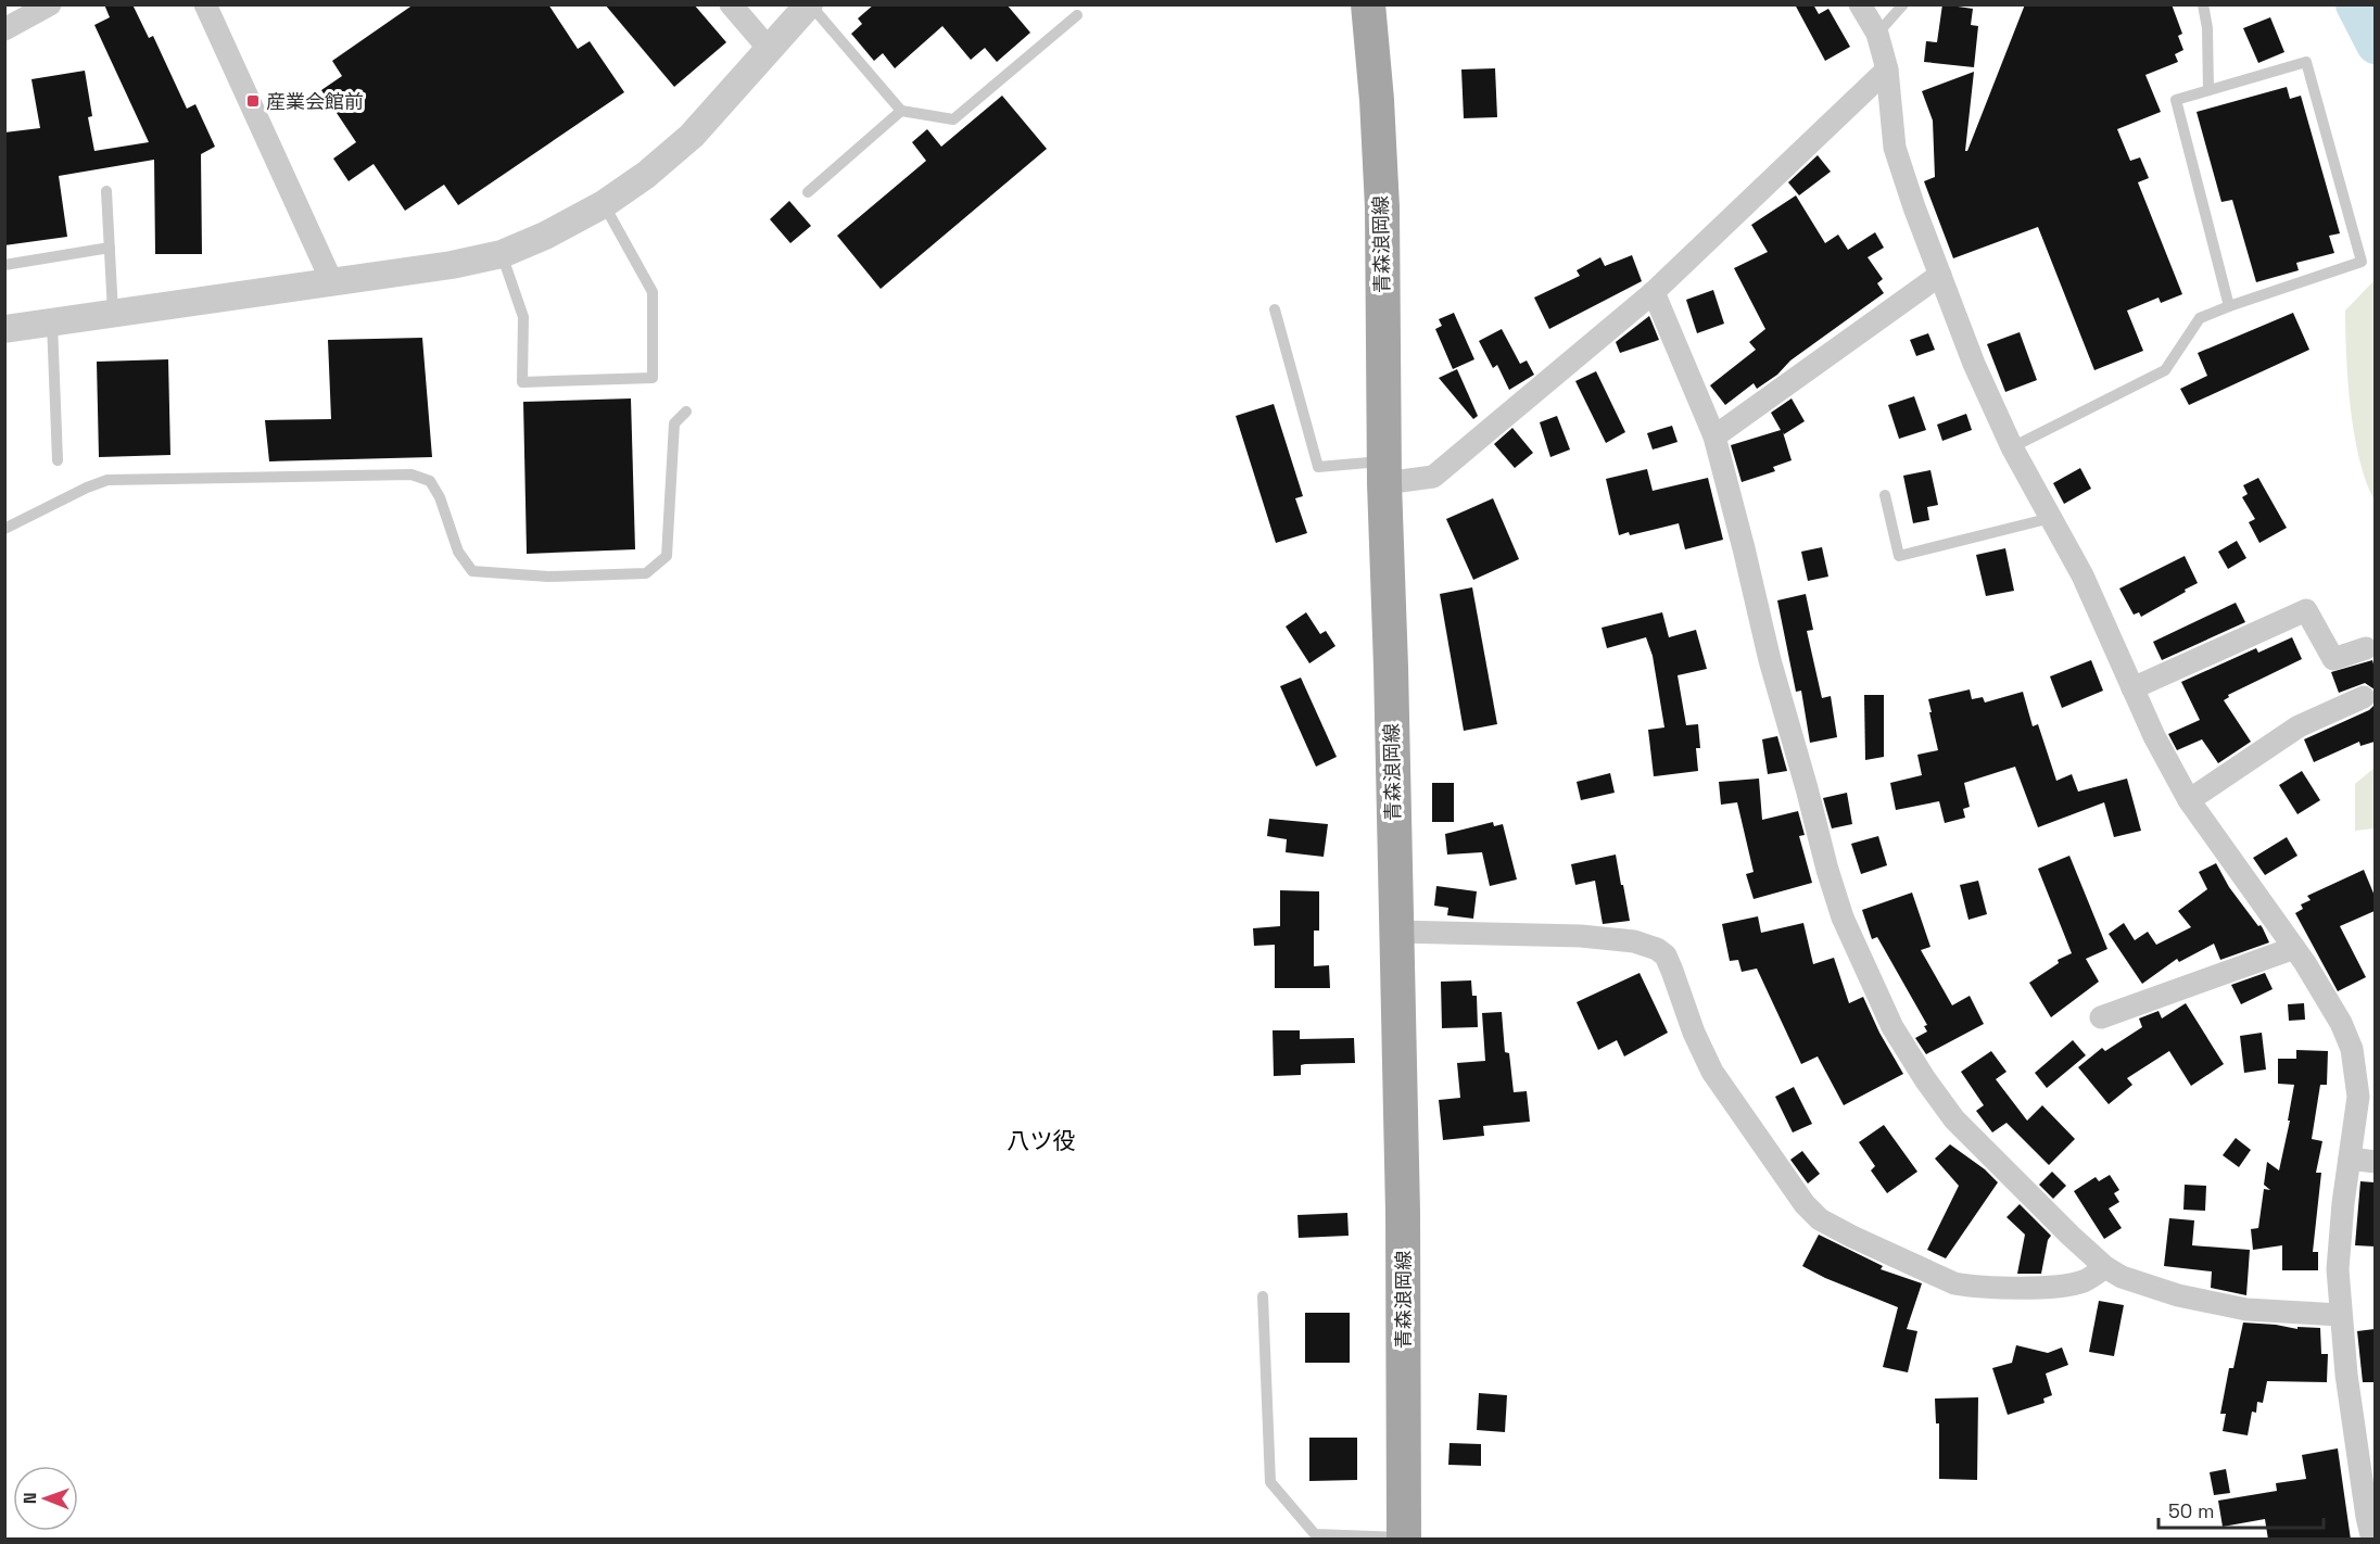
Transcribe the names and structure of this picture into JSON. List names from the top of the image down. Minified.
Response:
{"streets":{"main road":["青森浪岡線"]},"districts":["八ツ役"],"places":{"transit":["産業会館前"]},"scale_bar":"50 m","north":"left"}
